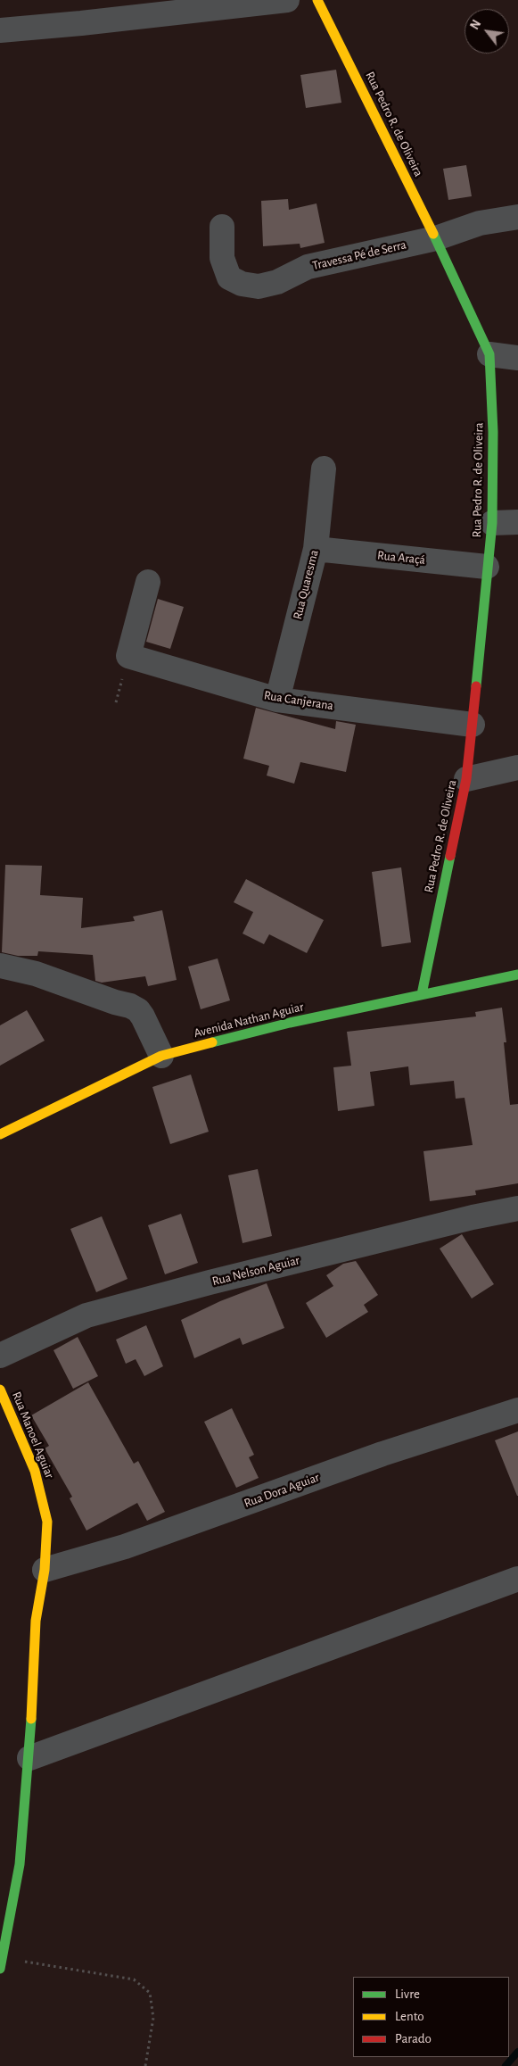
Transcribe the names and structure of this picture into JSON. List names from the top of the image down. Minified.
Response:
{"streets":{"street":["Rua Pedro R. de Oliveira","Travessa Pé de Serra","Rua Araçá","Rua Quaresma","Rua Canjerana","Avenida Nathan Aguiar","Rua Nelson Aguiar","Rua Manoel Aguiar","Rua Dora Aguiar"]},"crossings":[["Rua Pedro R. de Oliveira","Travessa Pé de Serra"],["Rua Pedro R. de Oliveira","Rua Araçá"],["Rua Pedro R. de Oliveira","Rua Canjerana"],["Rua Pedro R. de Oliveira","Avenida Nathan Aguiar"],["Rua Araçá","Rua Quaresma"],["Rua Quaresma","Rua Canjerana"],["Rua Manoel Aguiar","Rua Dora Aguiar"]],"legend":["Livre","Lento","Parado"],"north":"top left"}
